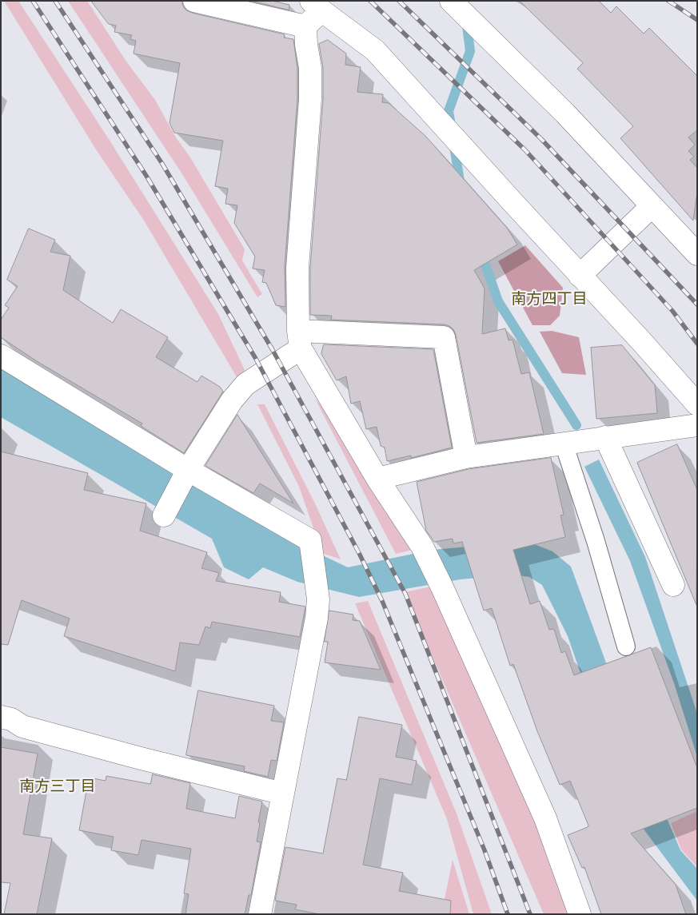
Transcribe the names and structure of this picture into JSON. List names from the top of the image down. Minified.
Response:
{"districts":["南方四丁目","南方三丁目"]}
